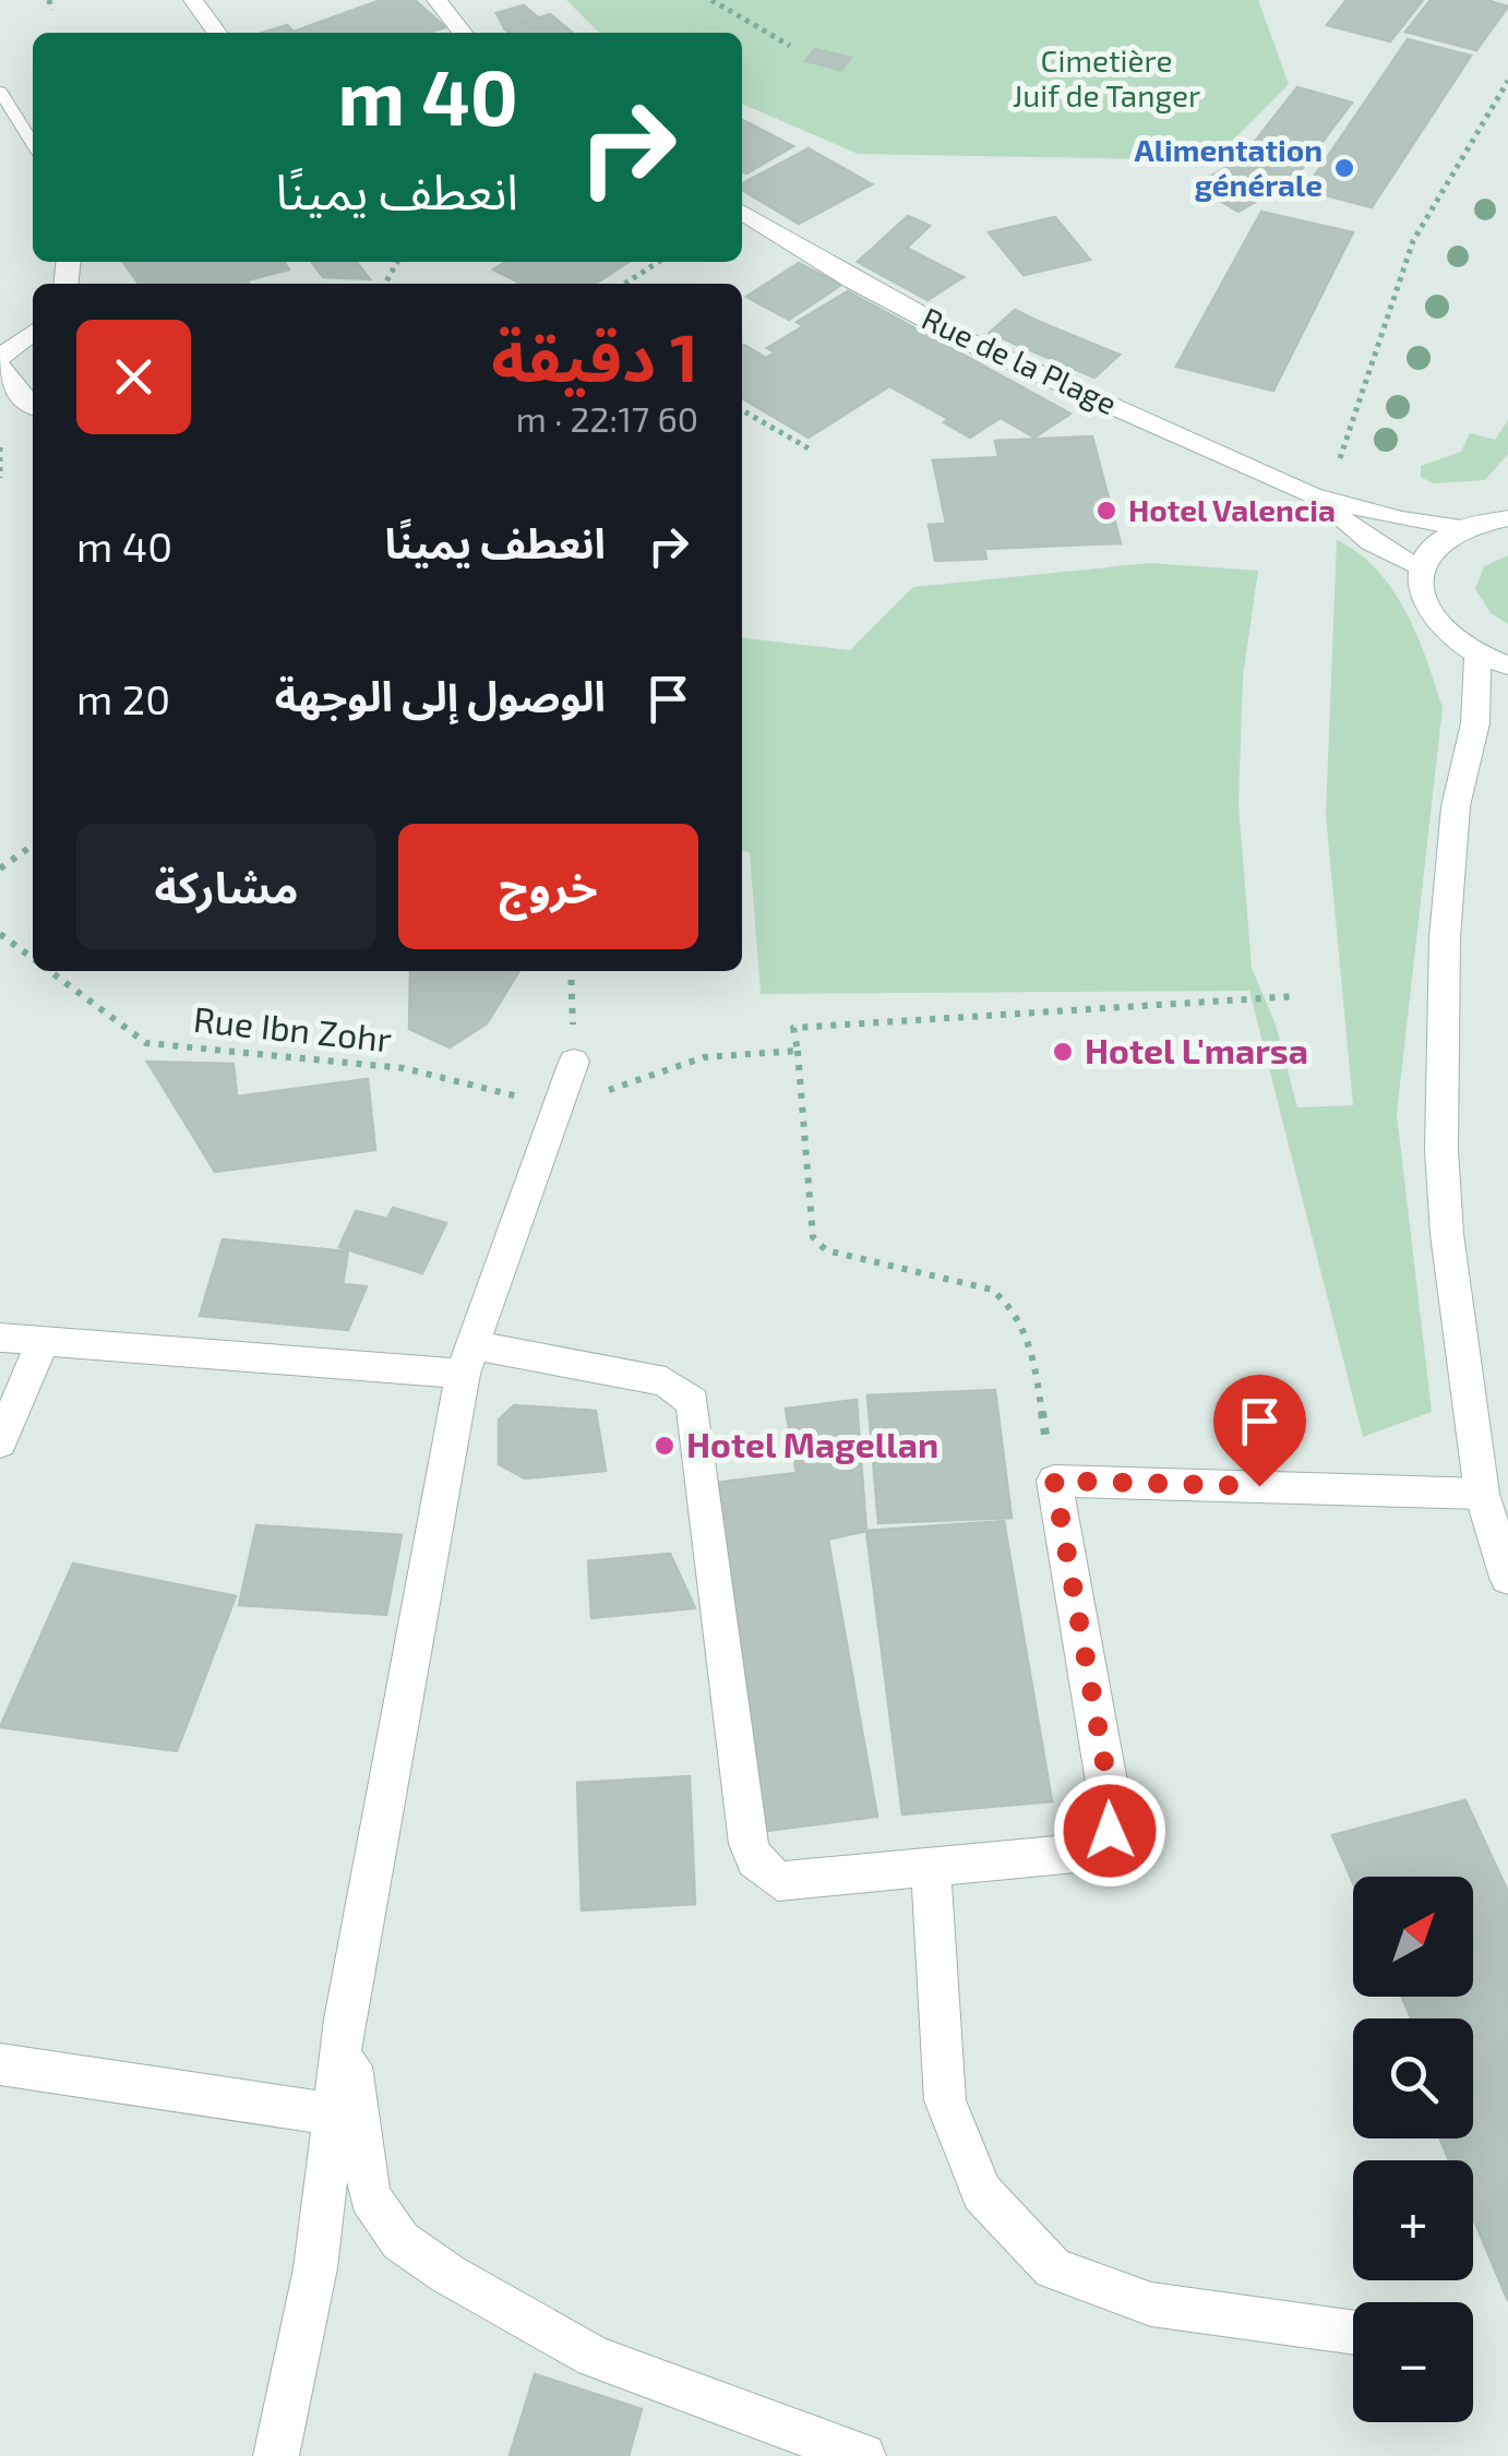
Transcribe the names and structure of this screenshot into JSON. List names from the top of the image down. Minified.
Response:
{"streets":{"street":["Rue de la Plage"],"path":["Rue Ibn Zohr"]},"parks":["Cimetière Juif de Tanger"],"places":["Alimentation générale","Hotel Valencia","Hotel L'marsa","Hotel Magellan"],"north":"top right","page":{"turn":["40 m","انعطف يمينًا"],"heading":["1 دقيقة","60 m · 22:17"],"list":[{"name":"انعطف يمينًا","value":"40 m"},{"name":"الوصول إلى الوجهة","value":"20 m"}],"buttons":["خروج","مشاركة"],"map_buttons":["+","−"]}}
